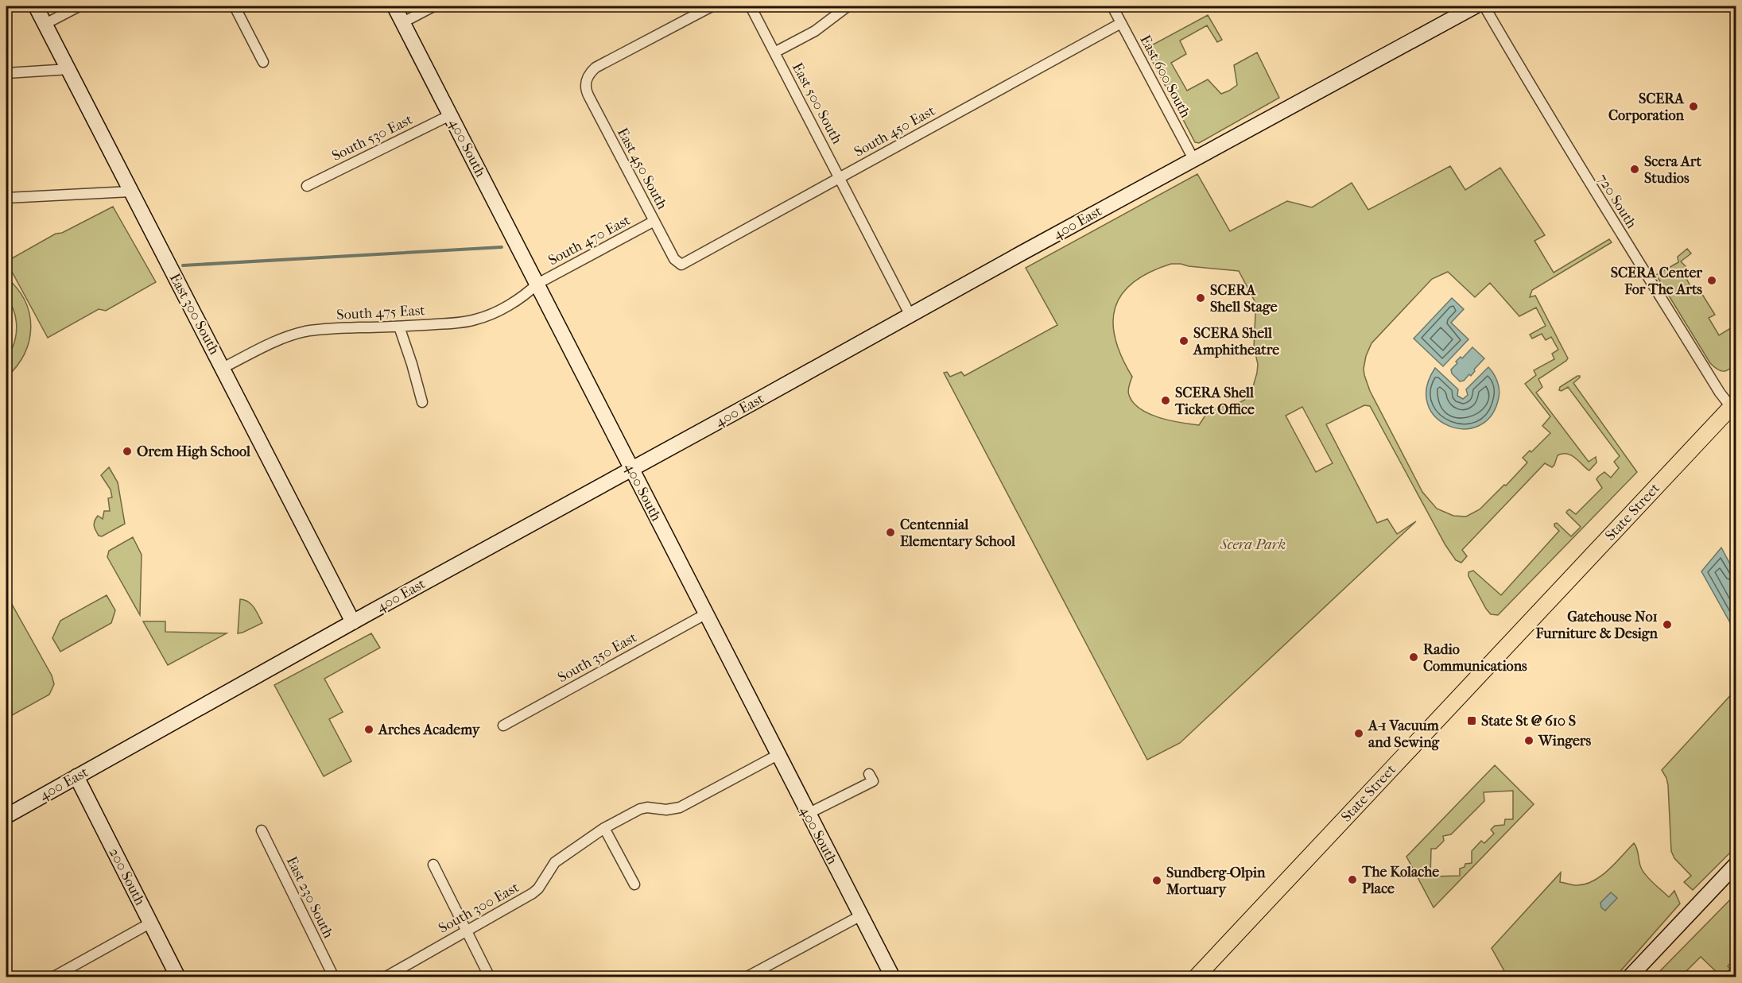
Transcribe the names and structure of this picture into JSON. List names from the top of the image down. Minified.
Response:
{"streets":{"main road":["State Street"],"street":["East 600 South","East 500 South","South 450 East","South 530 East","400 South","East 450 South","720 South","400 East","South 470 East","South 475 East","East 300 South","South 350 East","200 South","East 230 South","South 300 East"]},"crossings":[["East 600 South","South 450 East"],["East 600 South","400 East"],["East 500 South","South 450 East"],["East 500 South","400 East"],["South 450 East","East 450 South"],["South 530 East","400 South"],["400 South","400 East"],["400 South","South 470 East"],["400 South","South 475 East"],["400 South","South 350 East"],["400 South","South 300 East"],["East 450 South","South 470 East"],["720 South","State Street"],["400 East","East 300 South"],["400 East","200 South"],["South 470 East","South 475 East"],["South 475 East","East 300 South"]],"parks":["Scera Park"],"places":{"other":["SCERA Corporation","Scera Art Studios","SCERA Center For The Arts","SCERA Shell Stage","SCERA Shell Amphitheatre","SCERA Shell Ticket Office","Orem High School","Centennial Elementary School","Gatehouse No1 Furniture & Design","Radio Communications","Arches Academy","A-1 Vacuum and Sewing","Wingers","The Kolache Place","Sundberg-Olpin Mortuary"],"transit":["State St @ 610 S"]}}
